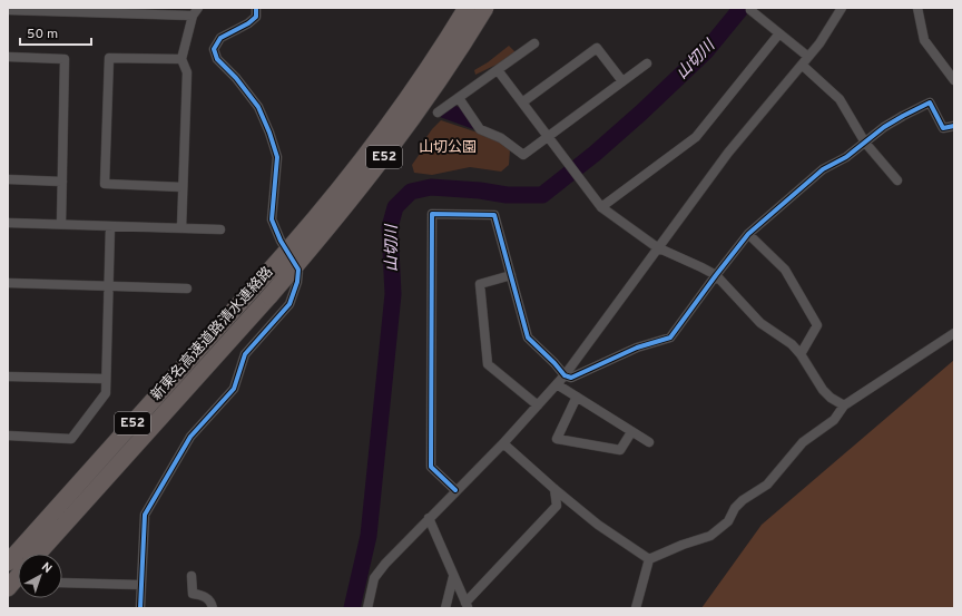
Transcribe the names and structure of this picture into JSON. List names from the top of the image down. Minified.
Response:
{"streets":{"highway":["E52","新東名高速道路清水連絡路"]},"water":["山切川"],"parks":["山切公園"],"scale_bar":"50 m","north":"top right"}
